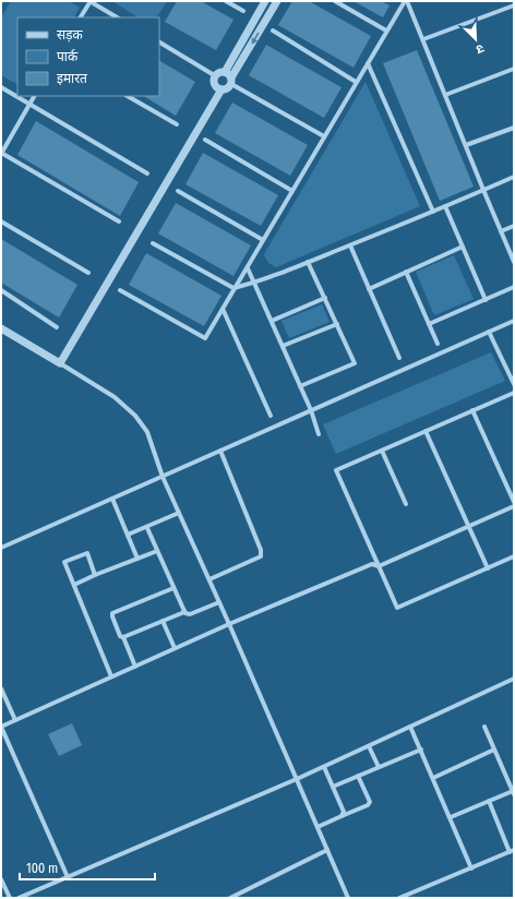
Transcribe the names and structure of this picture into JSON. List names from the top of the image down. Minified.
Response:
{"legend":["सड़क","पार्क","इमारत"],"scale_bar":"100 m","north":"bottom right"}
